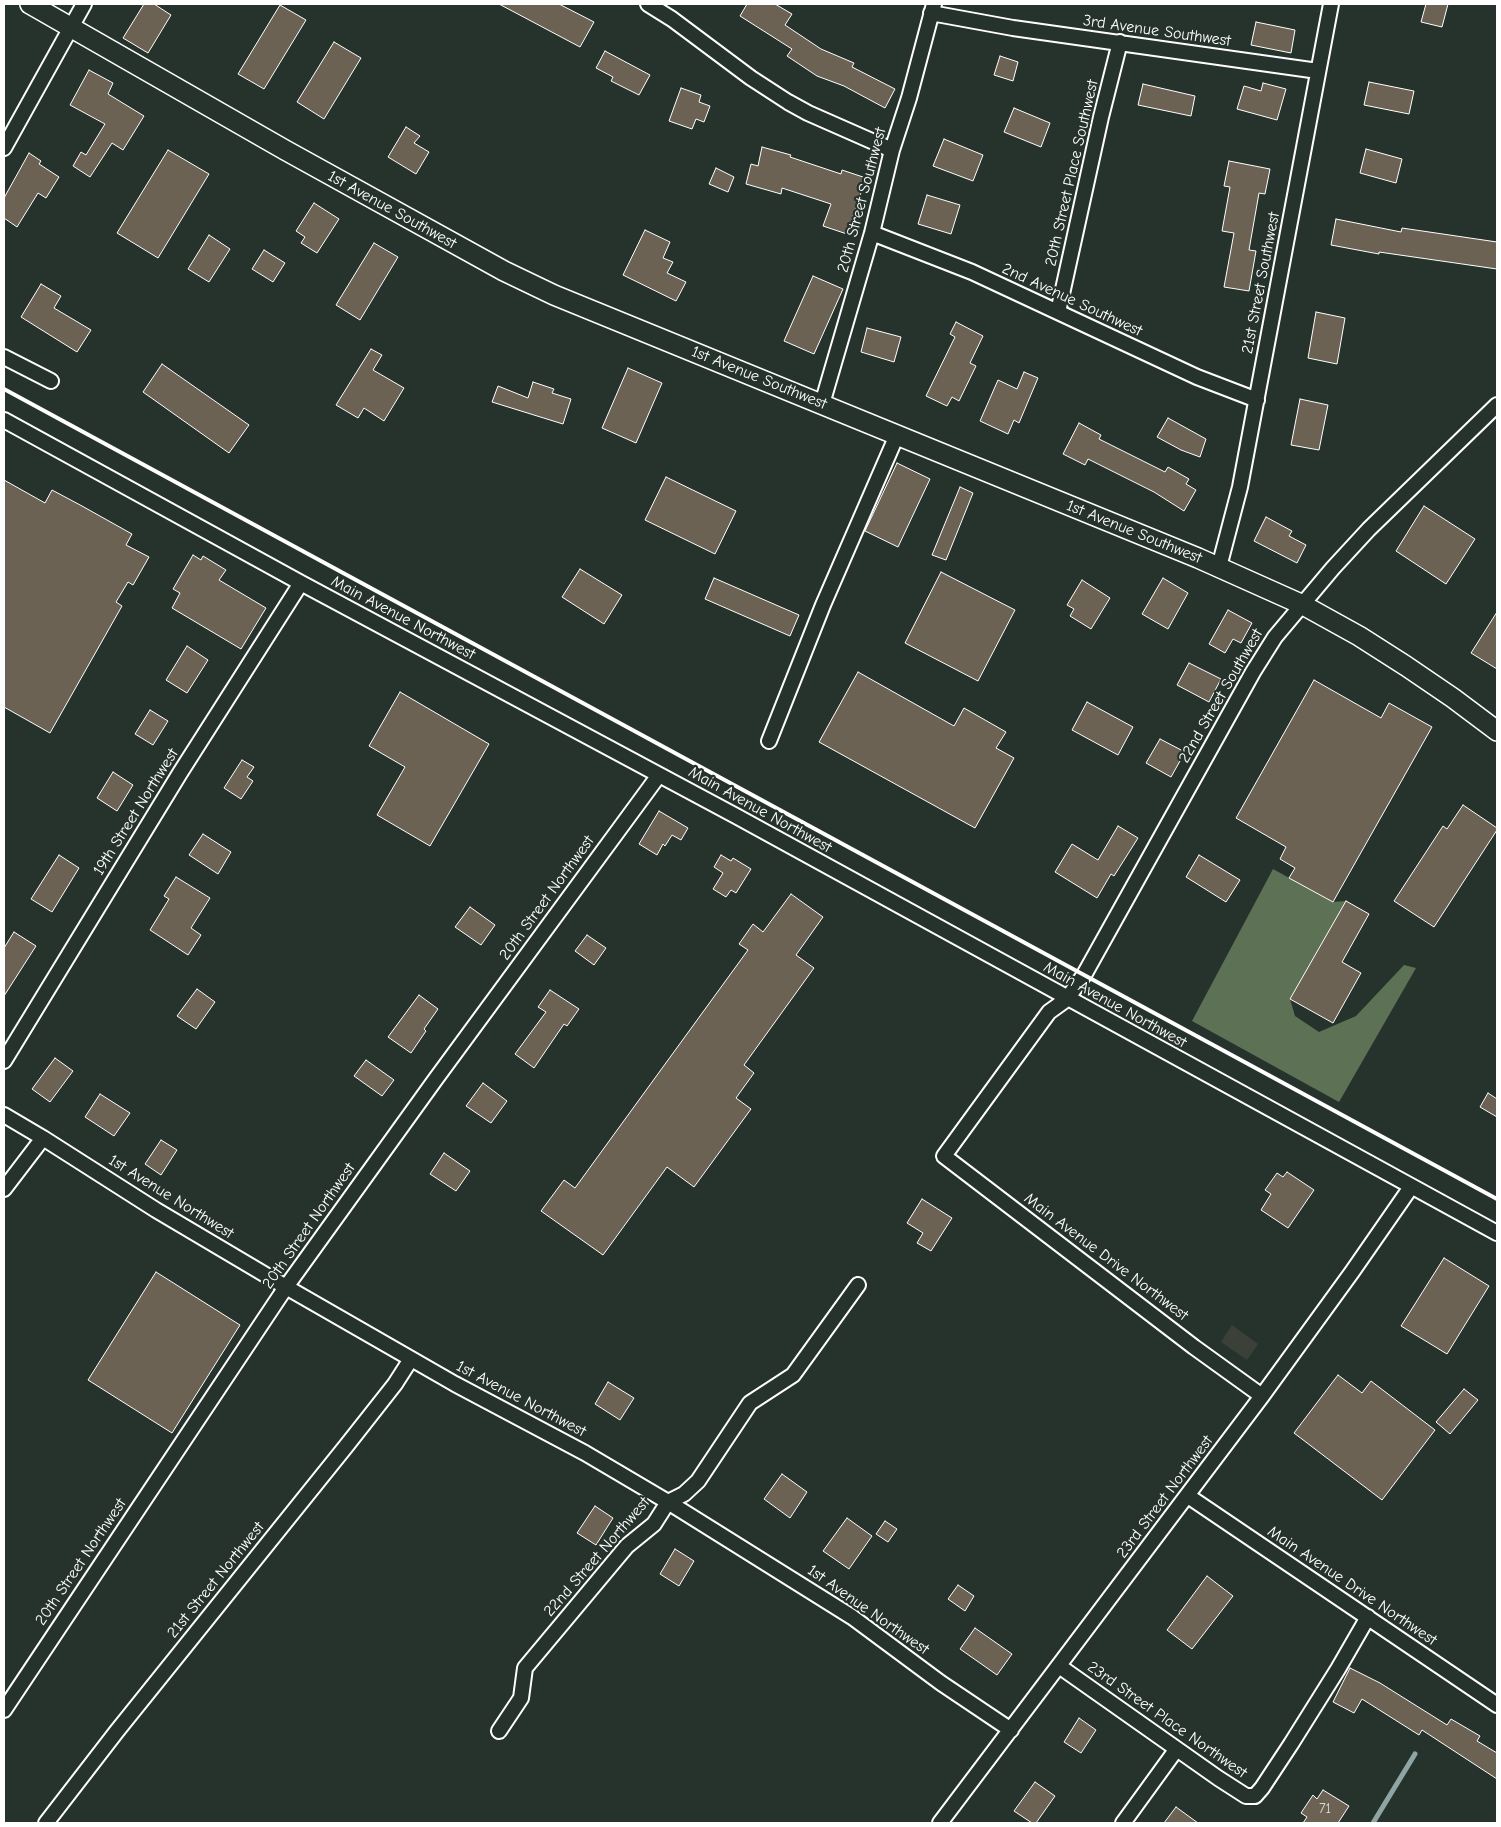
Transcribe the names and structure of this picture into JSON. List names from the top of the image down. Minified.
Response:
{"streets":{"main road":["1st Avenue Southwest"],"street":["3rd Avenue Southwest","20th Street Place Southwest","20th Street Southwest","21st Street Southwest","2nd Avenue Southwest","Main Avenue Northwest","22nd Street Southwest","19th Street Northwest","20th Street Northwest","1st Avenue Northwest","Main Avenue Drive Northwest","23rd Street Northwest","22nd Street Northwest","21st Street Northwest","23rd Street Place Northwest"]},"crossings":[["3rd Avenue Southwest","20th Street Place Southwest"],["3rd Avenue Southwest","20th Street Southwest"],["3rd Avenue Southwest","21st Street Southwest"],["20th Street Place Southwest","2nd Avenue Southwest"],["20th Street Southwest","1st Avenue Southwest"],["20th Street Southwest","2nd Avenue Southwest"],["1st Avenue Southwest","21st Street Southwest"],["1st Avenue Southwest","22nd Street Southwest"],["21st Street Southwest","2nd Avenue Southwest"],["Main Avenue Northwest","22nd Street Southwest"],["Main Avenue Northwest","19th Street Northwest"],["Main Avenue Northwest","20th Street Northwest"],["Main Avenue Northwest","Main Avenue Drive Northwest"],["Main Avenue Northwest","23rd Street Northwest"],["22nd Street Southwest","Main Avenue Drive Northwest"],["20th Street Northwest","1st Avenue Northwest"],["1st Avenue Northwest","23rd Street Northwest"],["1st Avenue Northwest","22nd Street Northwest"],["1st Avenue Northwest","21st Street Northwest"],["Main Avenue Drive Northwest","23rd Street Northwest"],["Main Avenue Drive Northwest","23rd Street Place Northwest"],["23rd Street Northwest","23rd Street Place Northwest"]],"house_numbers":["71"]}
